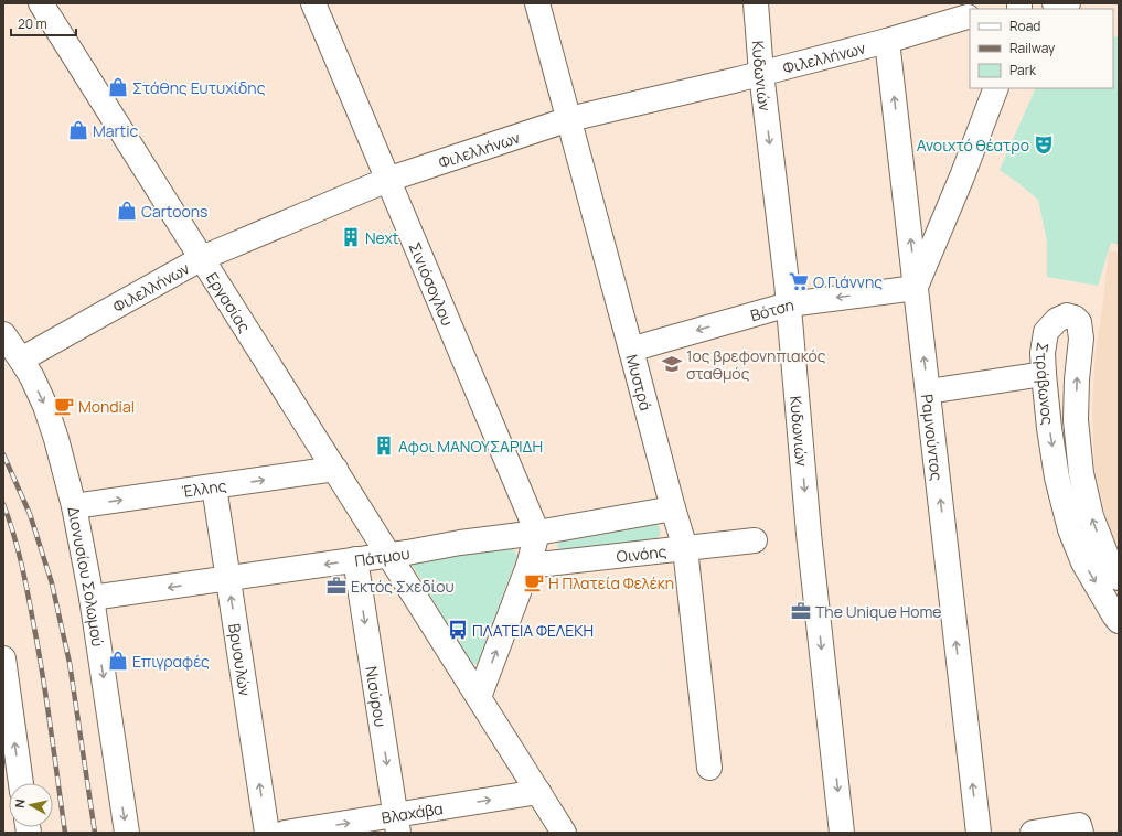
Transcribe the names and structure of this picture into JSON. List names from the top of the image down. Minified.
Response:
{"streets":{"street":["Φιλελλήνων","Κυδωνιών","Σινιόσογλου","Εργασίας","Βότση","Μυστρά","Στράβωνος","Ραμνούντος","Έλλης","Οινόης","Πάτμου","Διονυσίου Σολωμού","Βρυουλών","Νισύρου","Βλαχάβα"]},"crossings":[["Φιλελλήνων","Κυδωνιών"],["Φιλελλήνων","Σινιόσογλου"],["Φιλελλήνων","Εργασίας"],["Φιλελλήνων","Μυστρά"],["Φιλελλήνων","Ραμνούντος"],["Φιλελλήνων","Διονυσίου Σολωμού"],["Κυδωνιών","Βότση"],["Σινιόσογλου","Πάτμου"],["Εργασίας","Έλλης"],["Εργασίας","Πάτμου"],["Εργασίας","Βλαχάβα"],["Βότση","Μυστρά"],["Βότση","Ραμνούντος"],["Μυστρά","Οινόης"],["Μυστρά","Πάτμου"],["Έλλης","Διονυσίου Σολωμού"],["Έλλης","Βρυουλών"],["Πάτμου","Διονυσίου Σολωμού"],["Πάτμου","Βρυουλών"],["Πάτμου","Νισύρου"],["Νισύρου","Βλαχάβα"]],"one_way":["Κυδωνιών","Βότση","Ραμνούντος","Έλλης","Πάτμου","Βρυουλών","Νισύρου","Βλαχάβα"],"places":{"shop":["Στάθης Ευτυχίδης","Martic","Cartoons","Επιγραφές"],"theatre":["Ανοιχτό θέατρο"],"building":["Next","Αφοι ΜΑΝΟΥΣΑΡΙΔΗ"],"supermarket":["Ο Γιάννης"],"school or university":["1ος βρεφονηπιακός σταθμός"],"cafe":["Mondial","Η Πλατεία Φελέκη"],"office":["Εκτός Σχεδίου","The Unique Home"],"bus stop":["ΠΛΑΤΕΙΑ ΦΕΛΕΚΗ"]},"legend":["Road","Railway","Park"],"scale_bar":"20 m","north":"left"}
